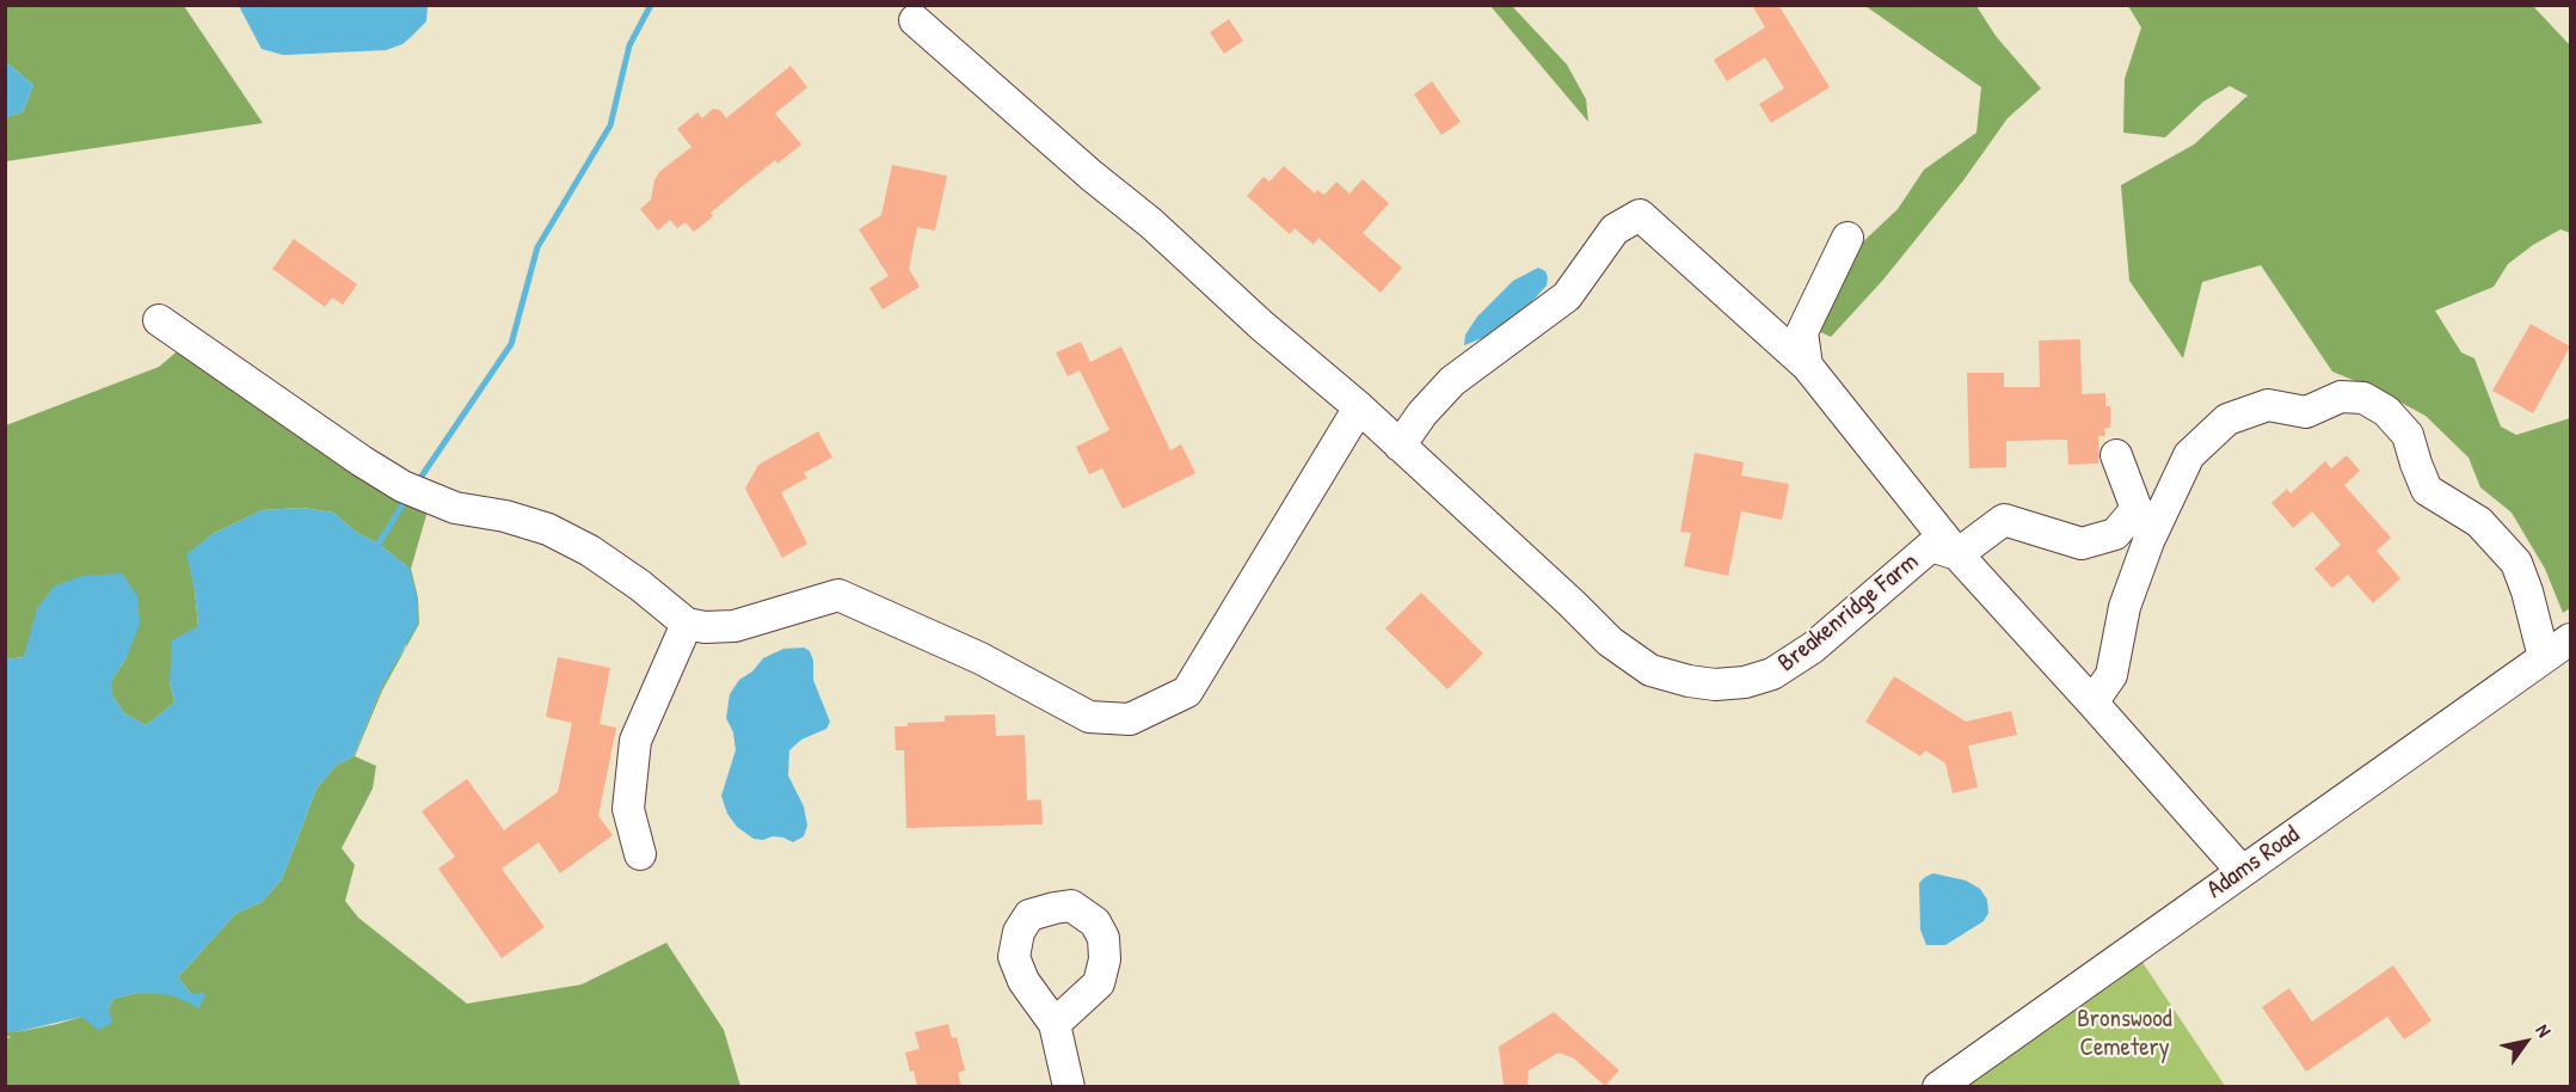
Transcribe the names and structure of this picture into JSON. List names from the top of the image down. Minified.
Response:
{"streets":{"street":["Breakenridge Farm","Adams Road"]},"crossings":[["Breakenridge Farm","Adams Road"]],"parks":["Bronswood Cemetery"],"north":"top right"}
